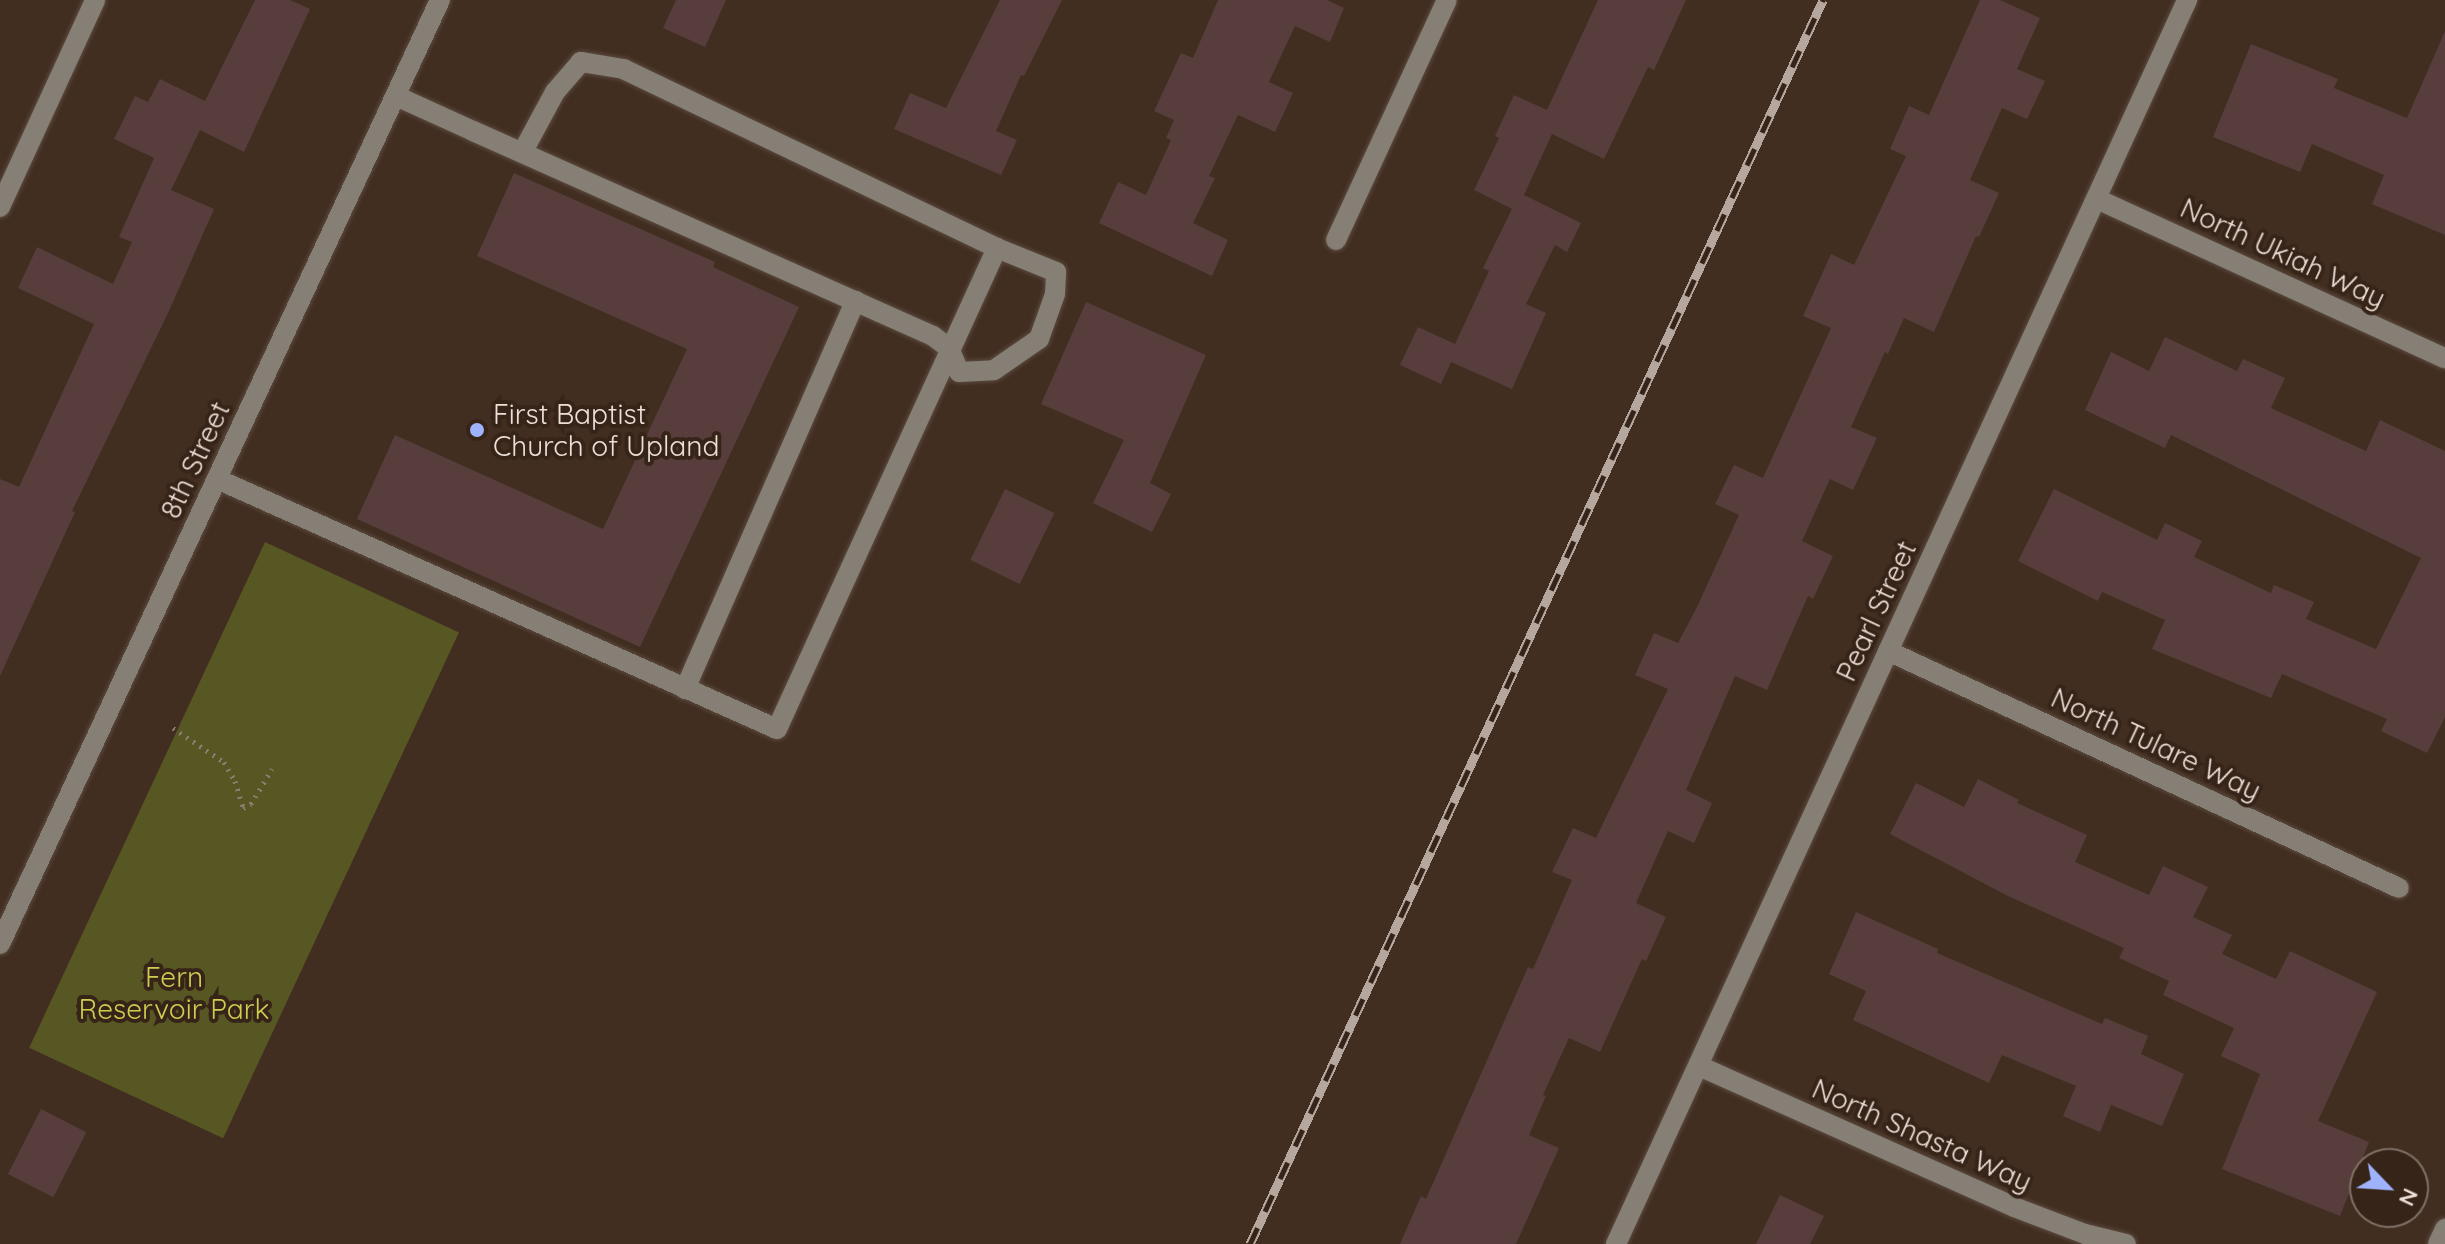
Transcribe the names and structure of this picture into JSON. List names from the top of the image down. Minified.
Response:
{"streets":{"street":["North Ukiah Way","8th Street","Pearl Street","North Tulare Way","North Shasta Way"]},"crossings":[["North Ukiah Way","Pearl Street"],["Pearl Street","North Tulare Way"],["Pearl Street","North Shasta Way"]],"parks":["Fern Reservoir Park"],"places":["First Baptist Church of Upland"],"north":"bottom right"}
